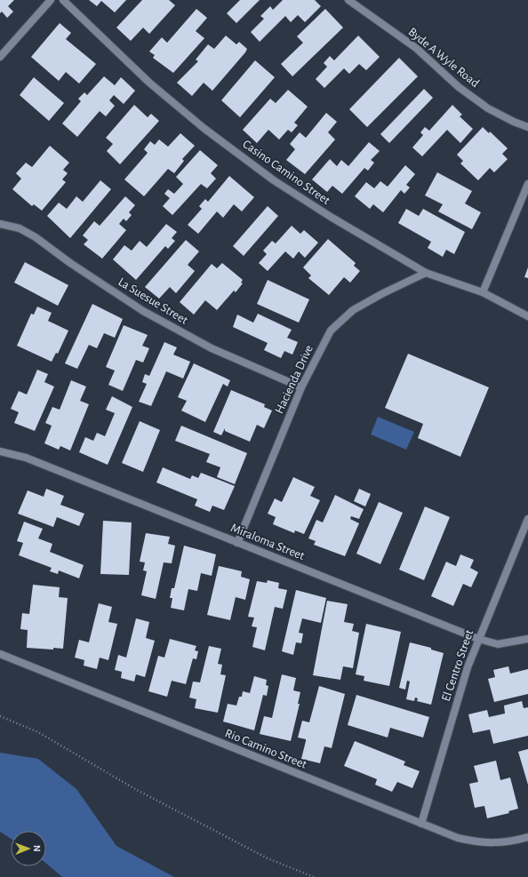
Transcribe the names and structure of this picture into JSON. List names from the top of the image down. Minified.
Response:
{"streets":{"street":["Byde A Wyle Road","Casino Camino Street","La Suesue Street","Hacienda Drive","Miraloma Street","El Centro Street","Rio Camino Street"]},"crossings":[["Casino Camino Street","Hacienda Drive"],["La Suesue Street","Hacienda Drive"],["Hacienda Drive","Miraloma Street"],["Miraloma Street","El Centro Street"],["El Centro Street","Rio Camino Street"]],"north":"right"}
